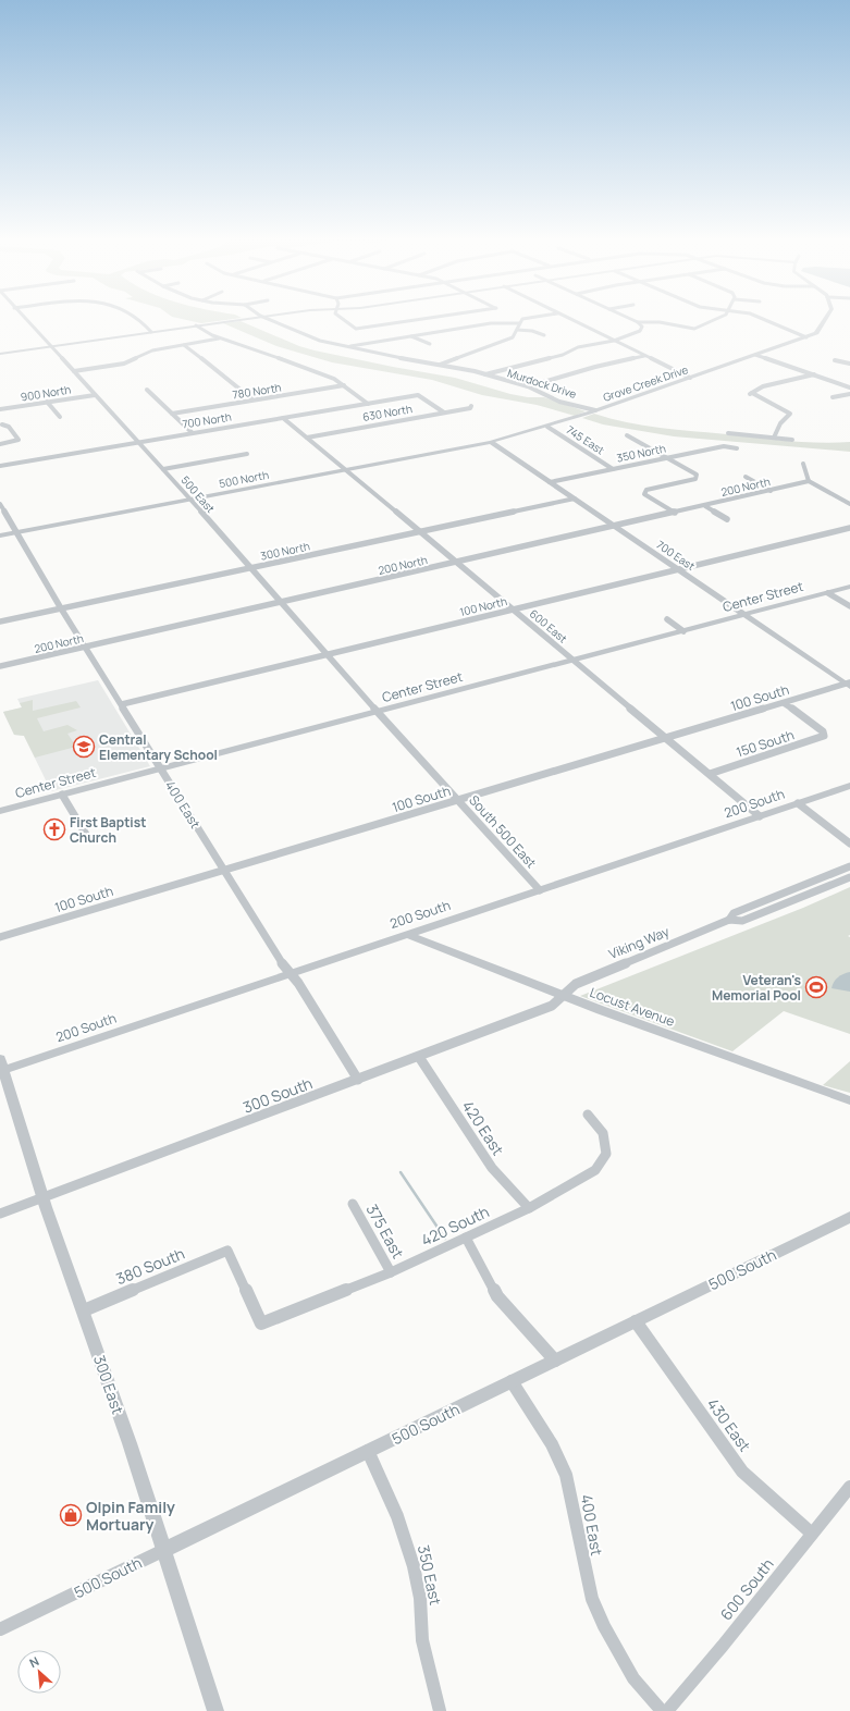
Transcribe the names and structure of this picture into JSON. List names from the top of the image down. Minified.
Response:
{"streets":{"street":["Murdock Drive","Grove Creek Drive","780 North","900 North","630 North","700 North","745 East","350 North","500 North","200 North","500 East","300 North","700 East","Center Street","100 North","600 East","100 South","150 South","200 South","400 East","South 500 East","Viking Way","Locust Avenue","300 South","420 East","420 South","375 East","380 South","500 South","300 East","430 East","350 East","600 South"]},"crossings":[["Murdock Drive","Grove Creek Drive"],["Grove Creek Drive","745 East"],["Grove Creek Drive","500 North"],["Grove Creek Drive","700 East"],["900 North","500 East"],["630 North","700 North"],["630 North","600 East"],["700 North","500 East"],["700 North","600 East"],["745 East","350 North"],["350 North","700 East"],["500 North","500 East"],["500 North","700 East"],["500 North","600 East"],["500 North","400 East"],["200 North","500 East"],["200 North","700 East"],["200 North","600 East"],["200 North","400 East"],["500 East","300 North"],["500 East","Center Street"],["500 East","100 North"],["500 East","South 500 East"],["300 North","700 East"],["300 North","600 East"],["300 North","400 East"],["700 East","Center Street"],["700 East","100 North"],["700 East","100 South"],["Center Street","600 East"],["Center Street","400 East"],["Center Street","South 500 East"],["100 North","600 East"],["100 North","400 East"],["600 East","100 South"],["600 East","150 South"],["600 East","200 South"],["100 South","150 South"],["100 South","400 East"],["100 South","South 500 East"],["200 South","400 East"],["200 South","South 500 East"],["200 South","Locust Avenue"],["200 South","300 East"],["400 East","300 South"],["400 East","500 South"],["Viking Way","Locust Avenue"],["Viking Way","300 South"],["Locust Avenue","300 South"],["300 South","420 East"],["300 South","300 East"],["420 East","420 South"],["420 South","375 East"],["420 South","380 South"],["380 South","300 East"],["500 South","300 East"],["500 South","430 East"],["500 South","350 East"],["430 East","600 South"]],"places":{"school or university":["Central Elementary School"],"church":["First Baptist Church"],"sports":["Veteran's Memorial Pool"],"shop":["Olpin Family Mortuary"]},"north":"top left"}
